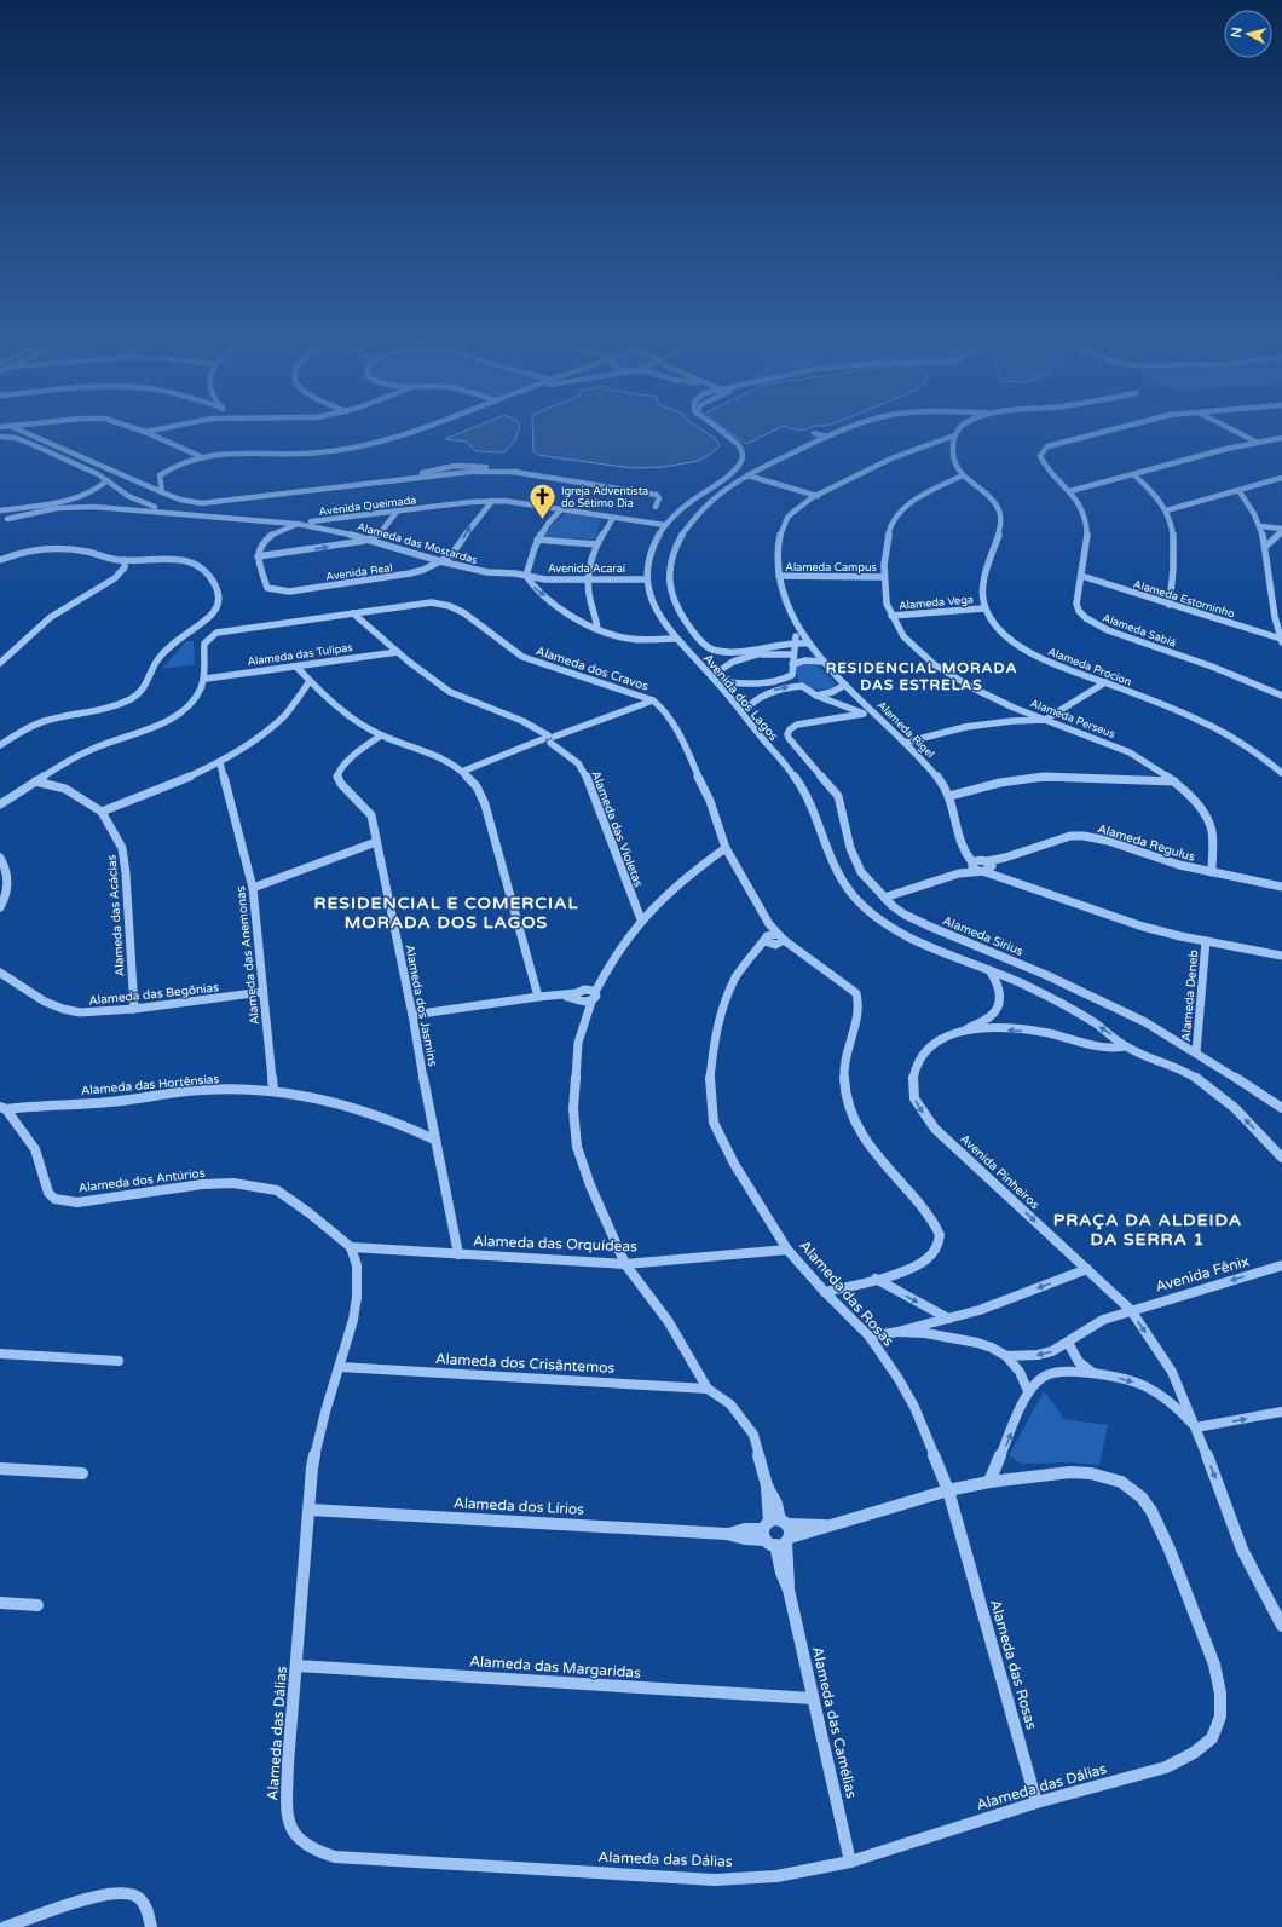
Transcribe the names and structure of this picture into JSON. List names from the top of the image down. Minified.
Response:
{"streets":{"street":["Avenida Queimada","Alameda das Mostardas","Alameda Campus","Avenida Acaraí","Avenida Real","Alameda Estorninho","Alameda Vega","Alameda Sabiá","Alameda das Tulipas","Alameda Procion","Alameda dos Cravos","Avenida dos Lagos","Alameda Perseus","Alameda Rigel","Alameda das Violetas","Alameda Regulus","Alameda das Acácias","Alameda Sirius","Alameda das Anemonas","Alameda das Begônias","Alameda Deneb","Alameda dos Jasmins","Alameda das Hortênsias","Avenida Pinheiros","Alameda dos Antúrios","Alameda das Orquídeas","Avenida Fênix","Alameda das Rosas","Alameda dos Crisântemos","Alameda dos Lírios","Alameda das Margaridas","Alameda das Camélias","Alameda das Dálias"]},"crossings":[["Avenida Queimada","Alameda das Mostardas"],["Avenida Queimada","Avenida Real"],["Avenida Queimada","Avenida dos Lagos"],["Alameda das Mostardas","Avenida Acaraí"],["Alameda das Mostardas","Avenida Real"],["Alameda Campus","Alameda Perseus"],["Alameda Campus","Alameda Rigel"],["Avenida Acaraí","Avenida dos Lagos"],["Alameda Estorninho","Alameda Sabiá"],["Alameda Vega","Alameda Procion"],["Alameda Vega","Alameda Perseus"],["Alameda das Tulipas","Alameda dos Cravos"],["Alameda das Tulipas","Alameda das Violetas"],["Alameda dos Cravos","Alameda das Violetas"],["Alameda dos Cravos","Alameda das Rosas"],["Alameda dos Cravos","Alameda das Camélias"],["Avenida dos Lagos","Avenida Pinheiros"],["Alameda Perseus","Alameda Regulus"],["Alameda das Violetas","Alameda das Camélias"],["Alameda das Acácias","Alameda das Begônias"],["Alameda Sirius","Alameda Deneb"],["Alameda das Anemonas","Alameda das Begônias"],["Alameda das Anemonas","Alameda das Hortênsias"],["Alameda dos Jasmins","Alameda das Hortênsias"],["Alameda dos Jasmins","Alameda das Orquídeas"],["Alameda das Hortênsias","Alameda dos Antúrios"],["Avenida Pinheiros","Avenida Fênix"],["Alameda dos Antúrios","Alameda das Orquídeas"],["Alameda dos Antúrios","Alameda das Dálias"],["Alameda das Orquídeas","Alameda das Rosas"],["Alameda das Orquídeas","Alameda das Camélias"],["Alameda das Orquídeas","Alameda das Dálias"],["Alameda das Rosas","Alameda dos Lírios"],["Alameda das Rosas","Alameda das Dálias"],["Alameda dos Crisântemos","Alameda das Camélias"],["Alameda dos Crisântemos","Alameda das Dálias"],["Alameda dos Lírios","Alameda das Camélias"],["Alameda dos Lírios","Alameda das Dálias"],["Alameda das Margaridas","Alameda das Camélias"],["Alameda das Margaridas","Alameda das Dálias"],["Alameda das Camélias","Alameda das Dálias"]],"districts":["RESIDENCIAL MORADA DAS ESTRELAS","RESIDENCIAL E COMERCIAL MORADA DOS LAGOS","PRAÇA DA ALDEIDA DA SERRA 1"],"places":{"church":["Igreja Adventista do Sétimo Dia"]},"north":"left"}
